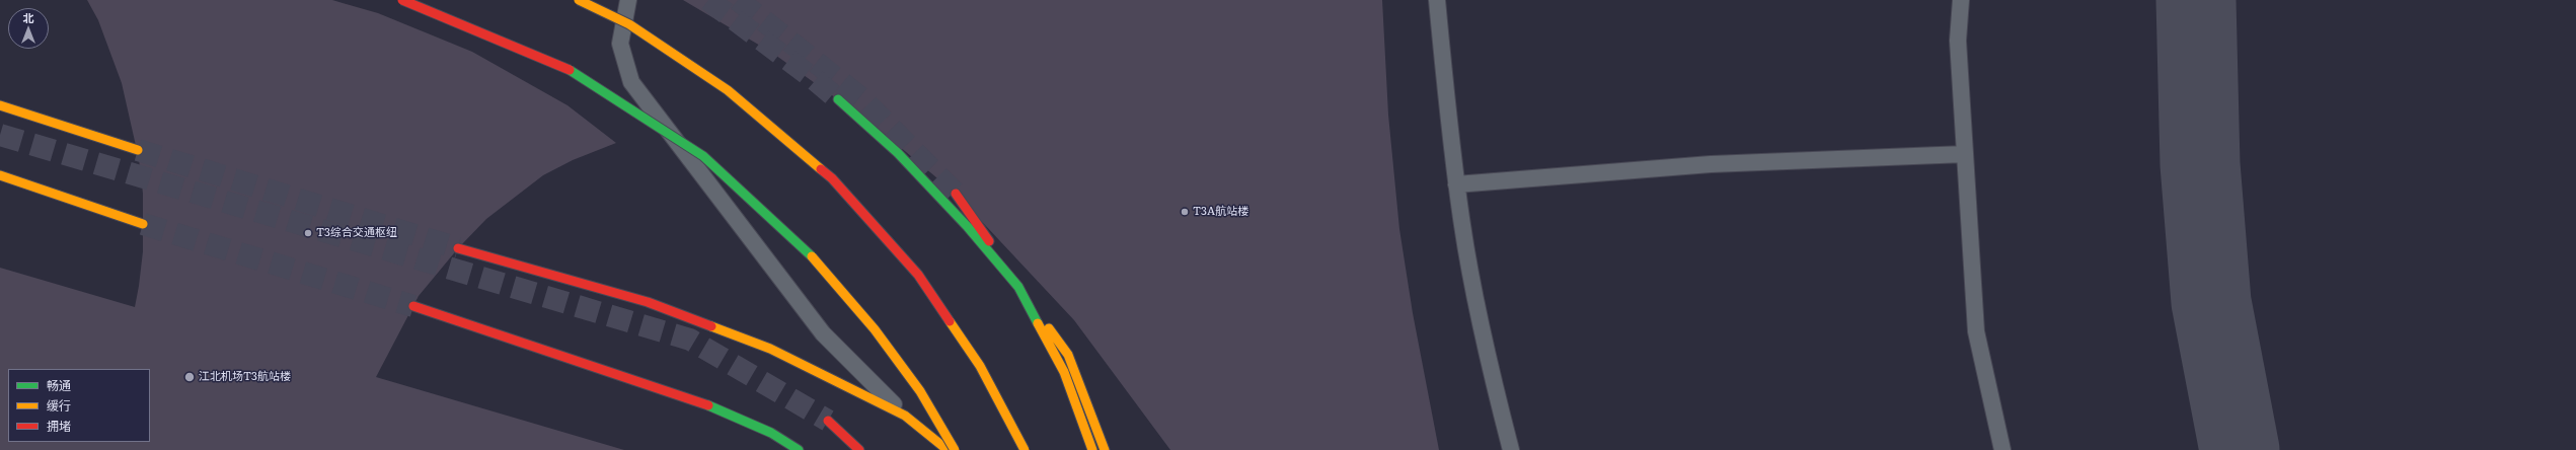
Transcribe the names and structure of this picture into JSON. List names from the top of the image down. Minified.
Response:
{"places":["T3A航站楼","T3综合交通枢纽","江北机场T3航站楼"],"legend":["畅通","缓行","拥堵"],"north":"top"}
